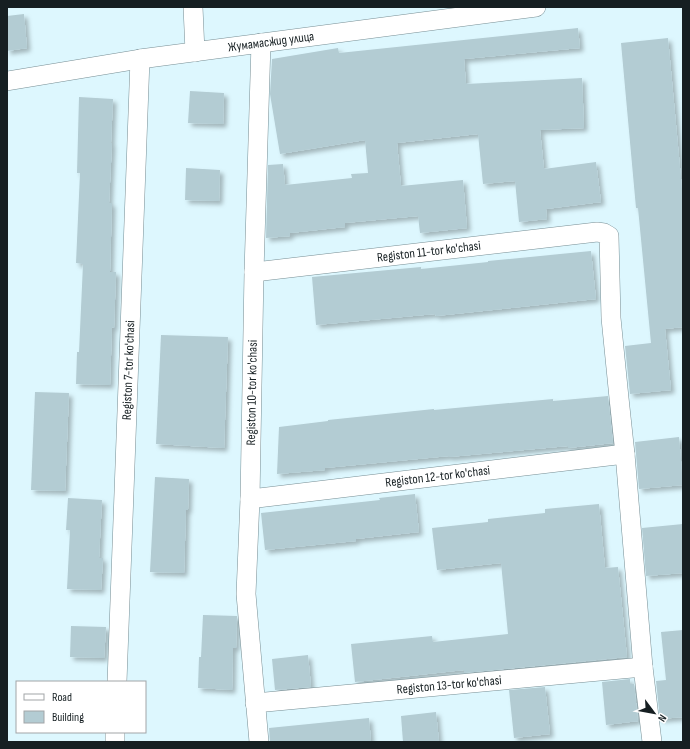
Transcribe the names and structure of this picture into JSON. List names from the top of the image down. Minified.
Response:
{"streets":{"street":["Жумамасжид улица","Registon 11-tor ko'chasi","Registon 7-tor ko'chasi","Registon 10-tor ko'chasi","Registon 12-tor ko'chasi","Registon 13-tor ko'chasi"]},"crossings":[["Жумамасжид улица","Registon 7-tor ko'chasi"],["Жумамасжид улица","Registon 10-tor ko'chasi"],["Registon 11-tor ko'chasi","Registon 10-tor ko'chasi"],["Registon 11-tor ko'chasi","Registon 12-tor ko'chasi"],["Registon 10-tor ko'chasi","Registon 12-tor ko'chasi"],["Registon 10-tor ko'chasi","Registon 13-tor ko'chasi"]],"legend":["Road","Building"],"north":"bottom right"}
